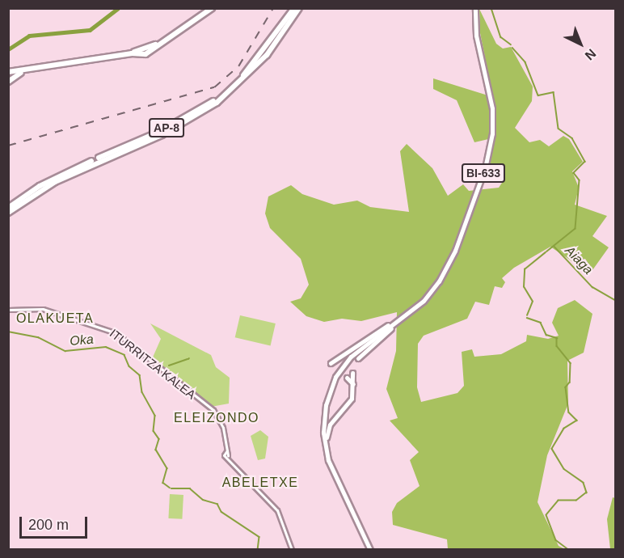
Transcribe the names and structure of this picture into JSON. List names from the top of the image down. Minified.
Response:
{"streets":{"highway":["AP-8"],"main road":["BI-633"],"street":["ITURRITZA KALEA"]},"districts":["OLAKUETA","ELEIZONDO","ABELETXE"],"water":["Aiaga","Oka"],"scale_bar":"200 m","north":"bottom right"}
